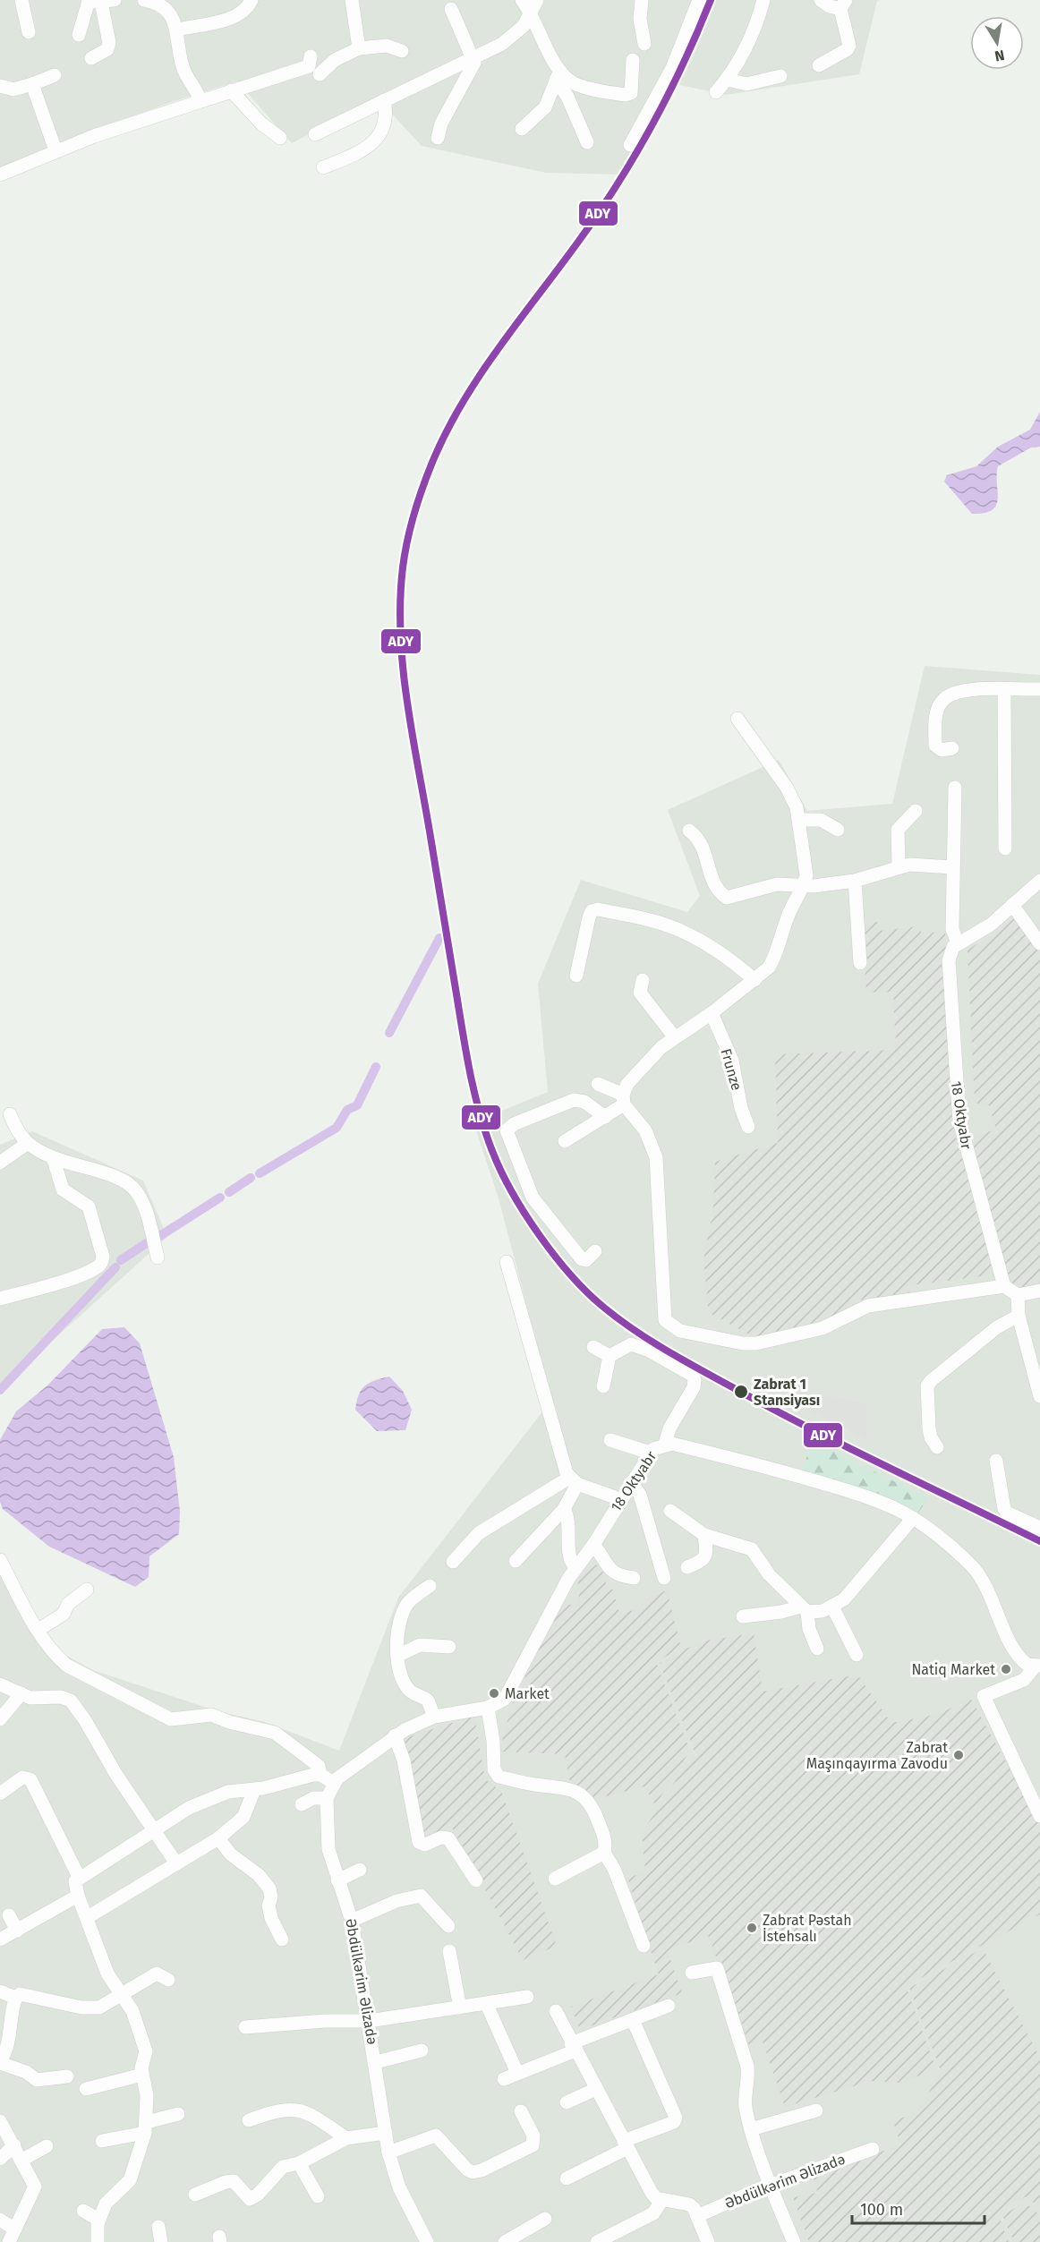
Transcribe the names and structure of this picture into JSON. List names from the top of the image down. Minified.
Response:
{"streets":{"street":["Frunze","18 Oktyabr","Əbdülkərim Əlizadə"]},"crossings":[["18 Oktyabr","Əbdülkərim Əlizadə"]],"places":["Zabrat 1 Stansiyası","Natiq Market","Market","Zabrat Maşınqayırma Zavodu","Zabrat Pəstah İstehsalı"],"lines":["transit line ADY"],"scale_bar":"100 m","north":"bottom"}
